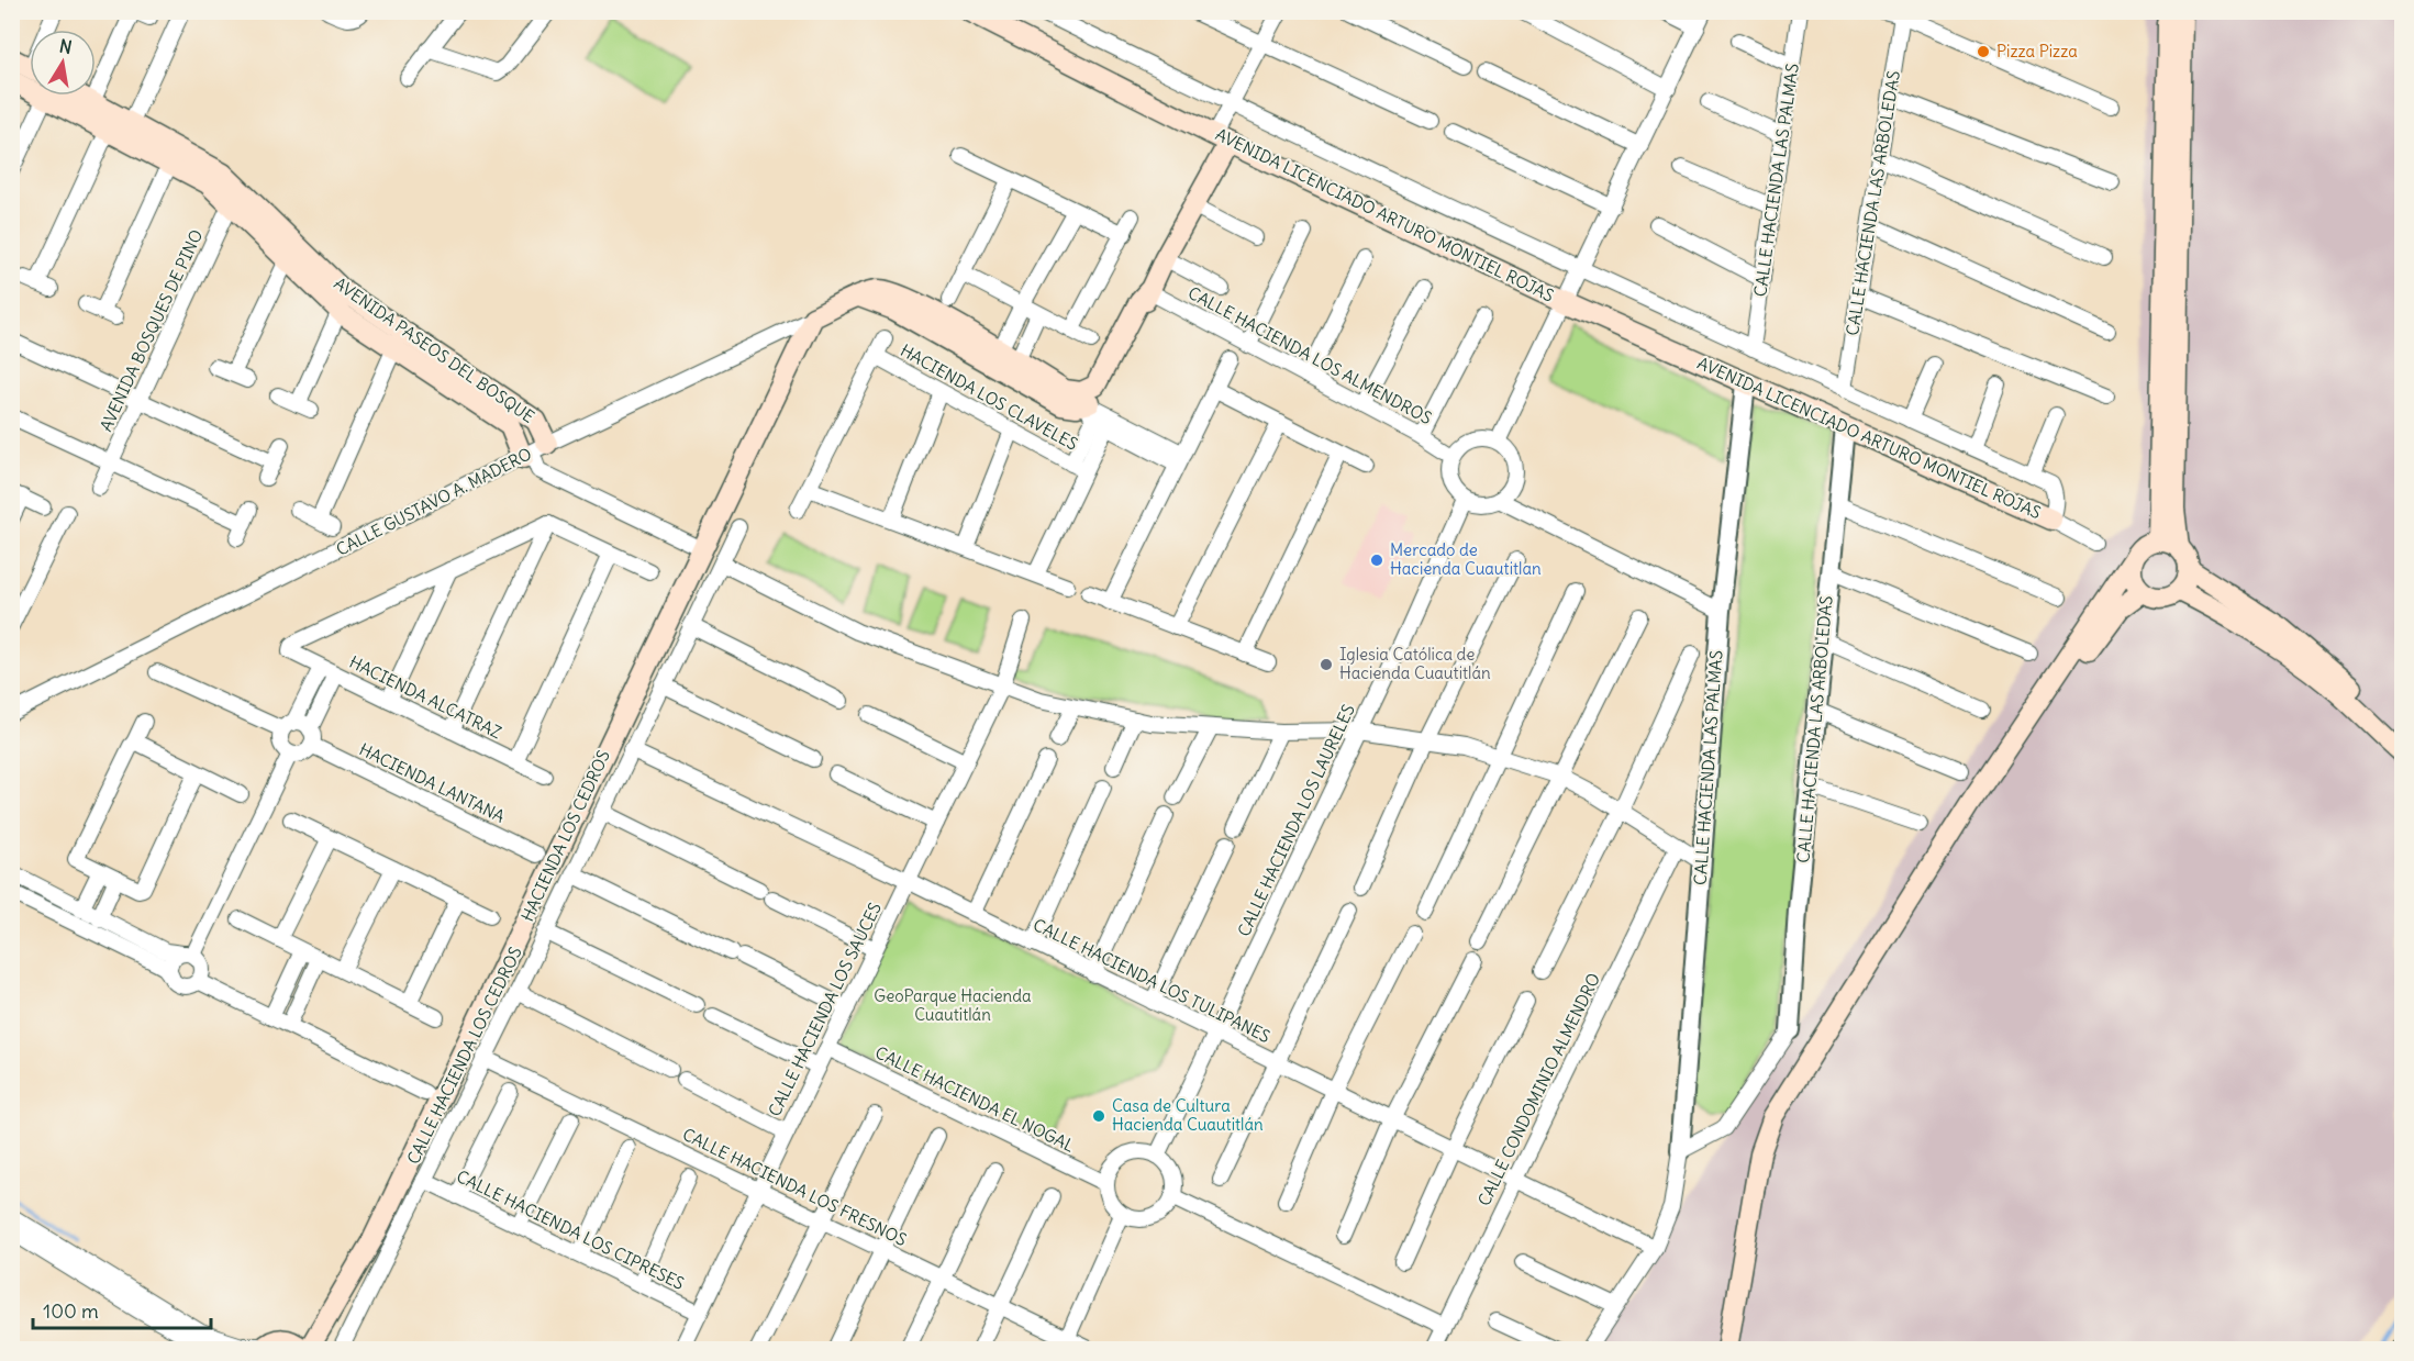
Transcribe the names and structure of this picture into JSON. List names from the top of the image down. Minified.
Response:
{"streets":{"main road":["AVENIDA LICENCIADO ARTURO MONTIEL ROJAS","AVENIDA PASEOS DEL BOSQUE","CALLE GUSTAVO A. MADERO","HACIENDA LOS CEDROS"],"street":["CALLE HACIENDA LAS PALMAS","CALLE HACIENDA LAS ARBOLEDAS","AVENIDA BOSQUES DE PINO","CALLE HACIENDA LOS ALMENDROS","HACIENDA LOS CLAVELES","HACIENDA ALCATRAZ","HACIENDA LANTANA","CALLE HACIENDA LOS LAURELES","CALLE HACIENDA LOS TULIPANES","CALLE HACIENDA LOS SAUCES","CALLE HACIENDA LOS CEDROS","CALLE CONDOMINIO ALMENDRO","CALLE HACIENDA EL NOGAL","CALLE HACIENDA LOS FRESNOS","CALLE HACIENDA LOS CIPRESES"]},"crossings":[["CALLE HACIENDA LAS PALMAS","AVENIDA LICENCIADO ARTURO MONTIEL ROJAS"],["CALLE HACIENDA LAS ARBOLEDAS","AVENIDA LICENCIADO ARTURO MONTIEL ROJAS"],["AVENIDA BOSQUES DE PINO","AVENIDA PASEOS DEL BOSQUE"],["AVENIDA PASEOS DEL BOSQUE","CALLE GUSTAVO A. MADERO"],["CALLE HACIENDA LOS ALMENDROS","CALLE HACIENDA LOS LAURELES"],["CALLE GUSTAVO A. MADERO","HACIENDA LOS CEDROS"],["CALLE HACIENDA LOS LAURELES","CALLE HACIENDA LOS TULIPANES"],["CALLE HACIENDA LOS LAURELES","CALLE HACIENDA EL NOGAL"],["CALLE HACIENDA LOS TULIPANES","CALLE HACIENDA LOS SAUCES"],["CALLE HACIENDA LOS TULIPANES","CALLE HACIENDA LOS CEDROS"],["CALLE HACIENDA LOS TULIPANES","CALLE CONDOMINIO ALMENDRO"],["CALLE HACIENDA LOS SAUCES","CALLE HACIENDA EL NOGAL"],["CALLE HACIENDA LOS SAUCES","CALLE HACIENDA LOS FRESNOS"],["CALLE HACIENDA LOS SAUCES","CALLE HACIENDA LOS CIPRESES"],["CALLE HACIENDA LOS CEDROS","CALLE HACIENDA LOS FRESNOS"],["CALLE HACIENDA LOS CEDROS","CALLE HACIENDA LOS CIPRESES"]],"parks":["GeoParque Hacienda Cuautitlán"],"places":["Pizza Pizza","Mercado de Hacienda Cuautitlan","Iglesia Católica de Hacienda Cuautitlán","Casa de Cultura Hacienda Cuautitlán"],"scale_bar":"100 m","north":"top"}
